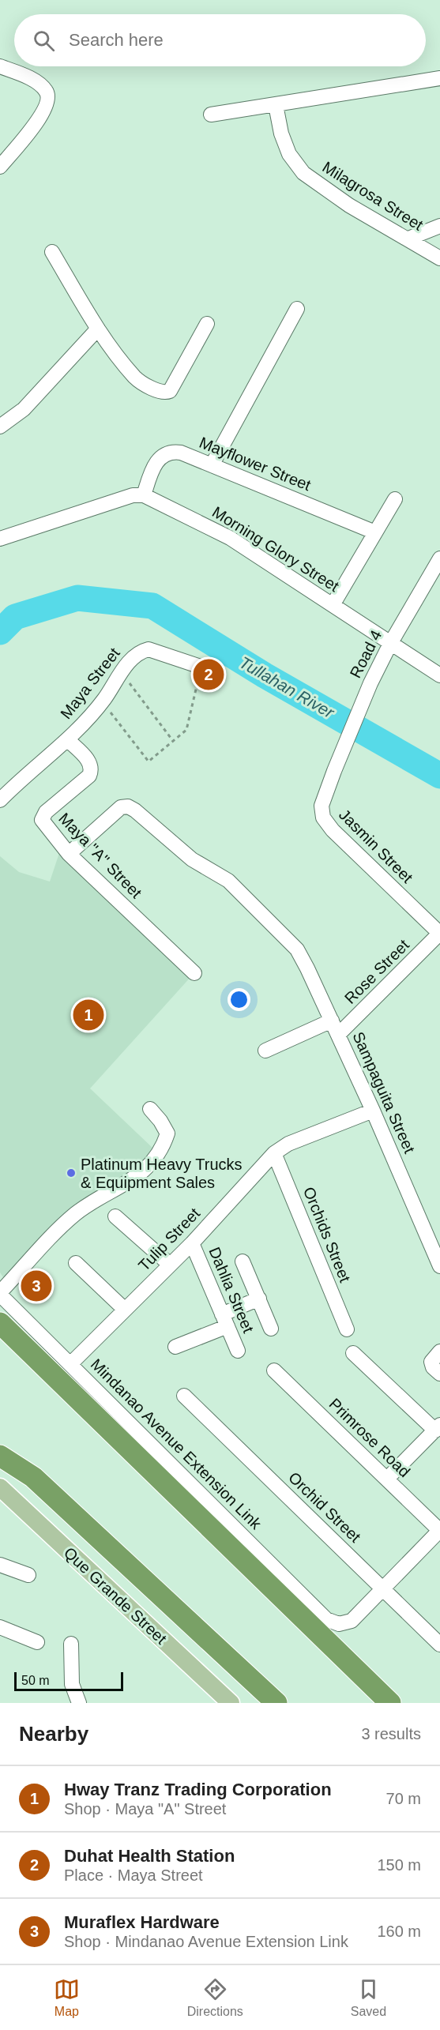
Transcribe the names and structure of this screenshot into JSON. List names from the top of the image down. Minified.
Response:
{"streets":{"main road":["Que Grande Street"],"street":["Milagrosa Street","Mayflower Street","Morning Glory Street","Road 4","Maya Street","Jasmin Street","Maya \"A\" Street","Rose Street","Sampaguita Street","Orchids Street","Tulip Street","Dahlia Street","Primrose Road","Mindanao Avenue Extension Link","Orchid Street"]},"crossings":[["Mayflower Street","Morning Glory Street"],["Morning Glory Street","Road 4"],["Road 4","Jasmin Street"],["Maya Street","Maya \"A\" Street"],["Jasmin Street","Rose Street"],["Maya \"A\" Street","Sampaguita Street"],["Rose Street","Sampaguita Street"],["Sampaguita Street","Tulip Street"],["Orchids Street","Tulip Street"],["Tulip Street","Dahlia Street"],["Tulip Street","Mindanao Avenue Extension Link"],["Mindanao Avenue Extension Link","Orchid Street"]],"water":["Tullahan River"],"places":["Platinum Heavy Trucks & Equipment Sales"],"scale_bar":"50 m","page":{"search":"Search here","pins":["2","1","3"],"scale":"50 m","heading":["Nearby","3 results"],"list":[{"mark":"1","name":"Hway Tranz Trading Corporation","note":"Shop · Maya \"A\" Street","value":"70 m"},{"mark":"2","name":"Duhat Health Station","note":"Place · Maya Street","value":"150 m"},{"mark":"3","name":"Muraflex Hardware","note":"Shop · Mindanao Avenue Extension Link","value":"160 m"}],"nav":["Map","Directions","Saved"]}}
